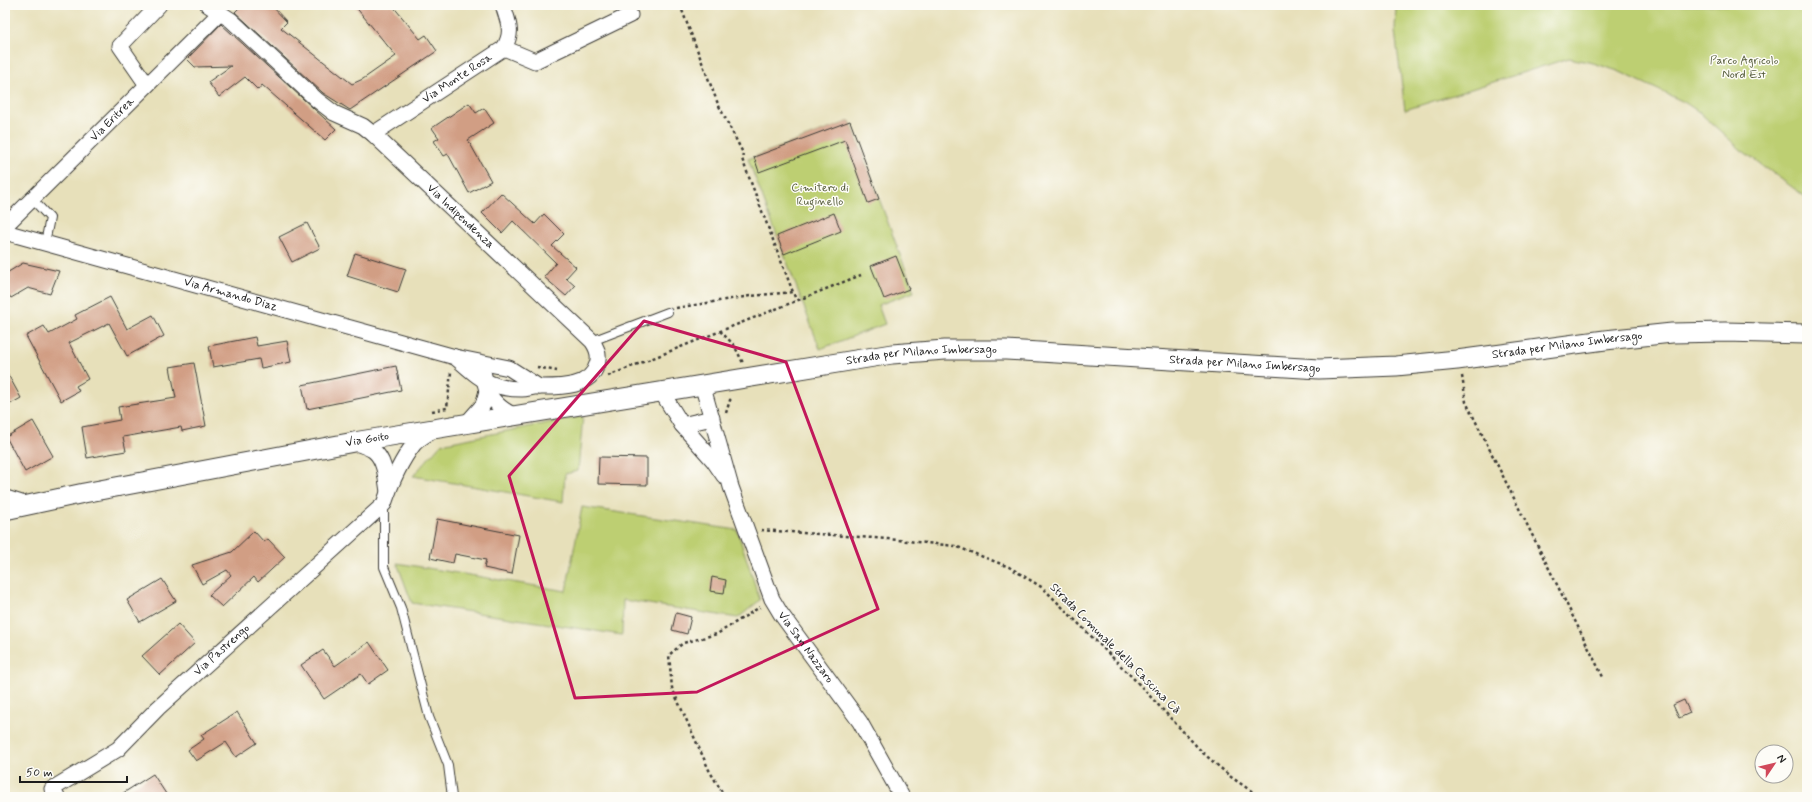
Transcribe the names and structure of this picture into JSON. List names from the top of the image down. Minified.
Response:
{"streets":{"street":["Via Monte Rosa","Via Eritrea","Via Indipendenza","Via Armando Diaz","Strada per Milano Imbersago","Via Goito","Via San Nazzaro","Via Pastrengo"],"path":["Strada Comunale della Cascina Cà"]},"crossings":[["Via Monte Rosa","Via Indipendenza"],["Via Eritrea","Via Indipendenza"],["Strada per Milano Imbersago","Via Goito"],["Strada per Milano Imbersago","Via San Nazzaro"],["Via Goito","Via San Nazzaro"],["Via Goito","Via Pastrengo"],["Via San Nazzaro","Strada Comunale della Cascina Cà"]],"parks":["Parco Agricolo Nord Est","Cimitero di Ruginello"],"scale_bar":"50 m","north":"top right"}
